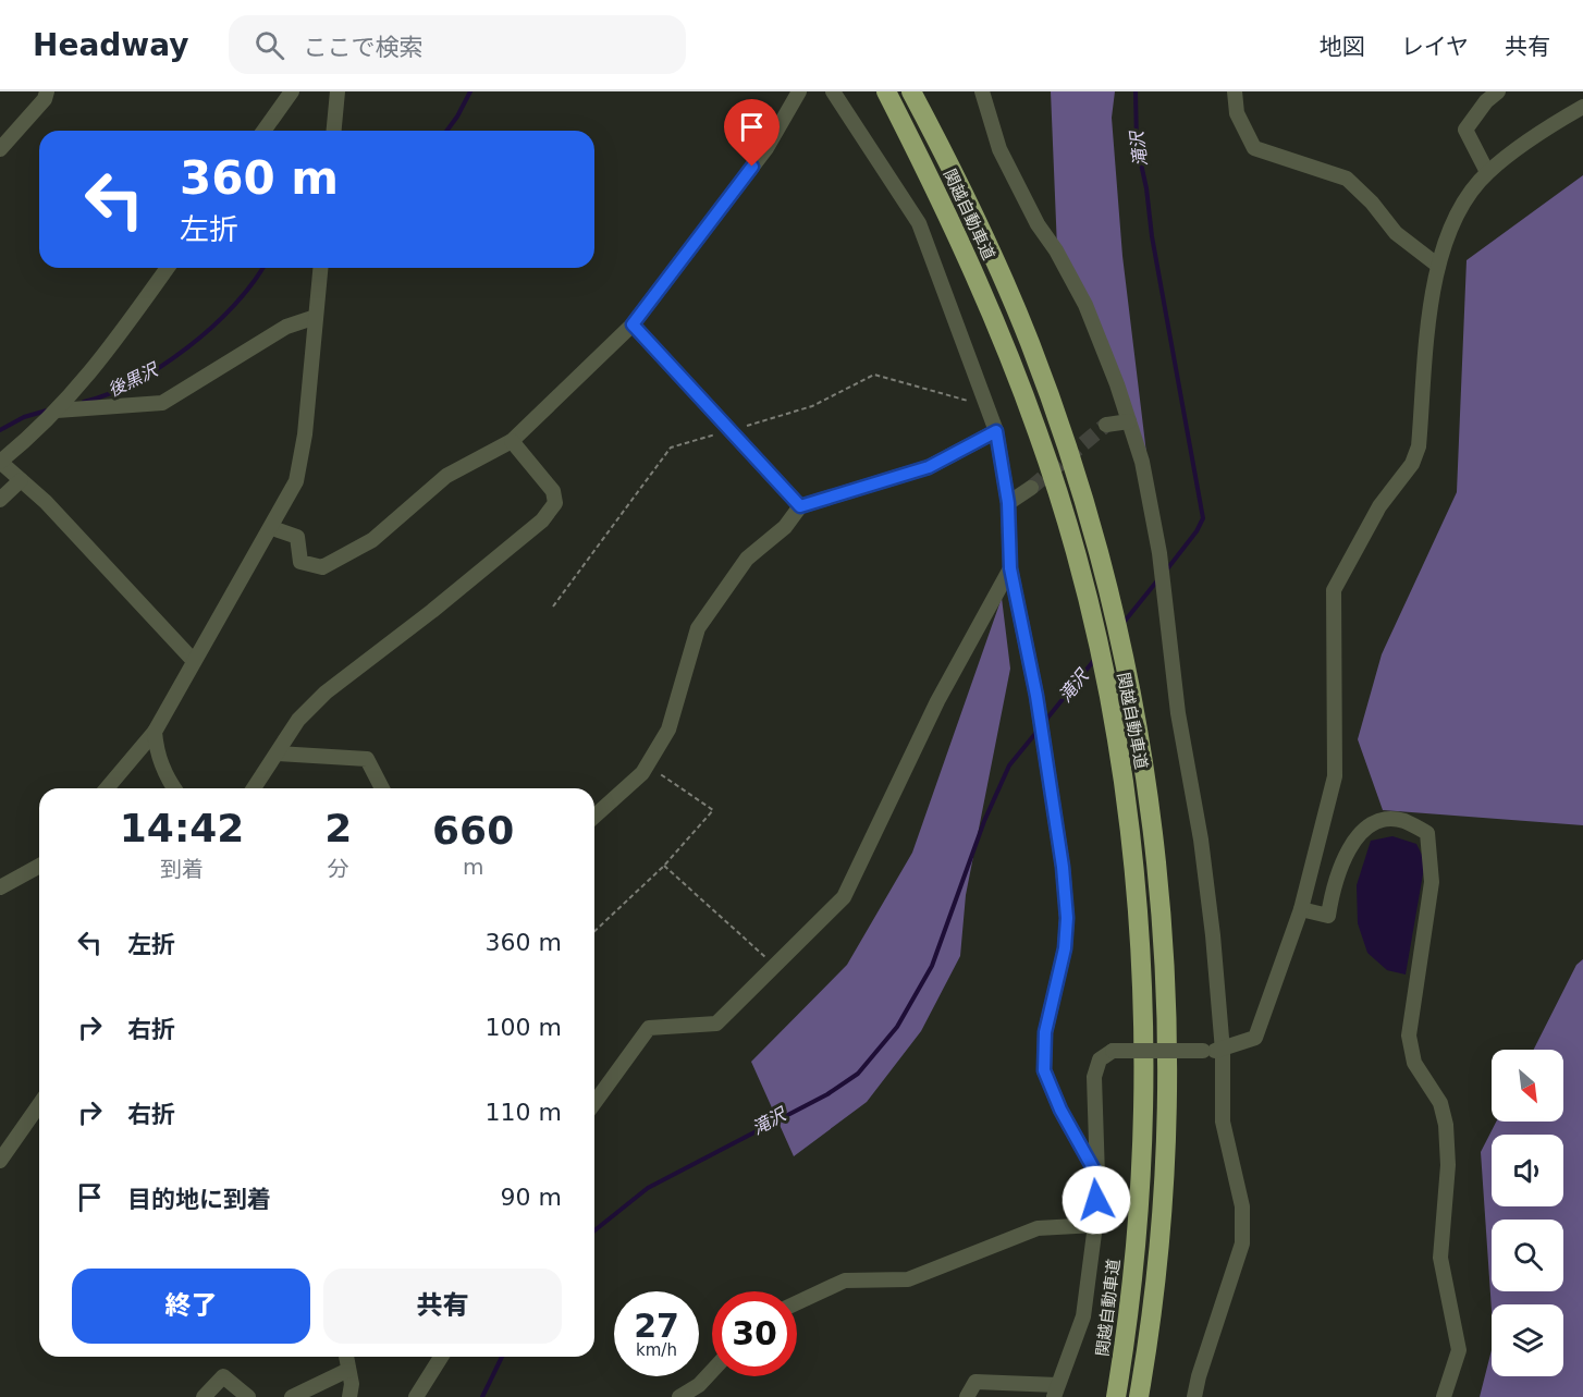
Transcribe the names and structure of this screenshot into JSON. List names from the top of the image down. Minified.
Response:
{"streets":{"highway":["関越自動車道"]},"water":["滝沢","後黒沢"],"north":"bottom right","page":{"header":"Headway","search":"ここで検索","nav":["地図","レイヤ","共有"],"turn":["360 m","左折"],"eta":["14:42","到着","2","分","660","m"],"list":[{"name":"左折","value":"360 m"},{"name":"右折","value":"100 m"},{"name":"右折","value":"110 m"},{"name":"目的地に到着","value":"90 m"}],"buttons":["終了","共有"],"speed":"27 km/h","limit":"30"}}
